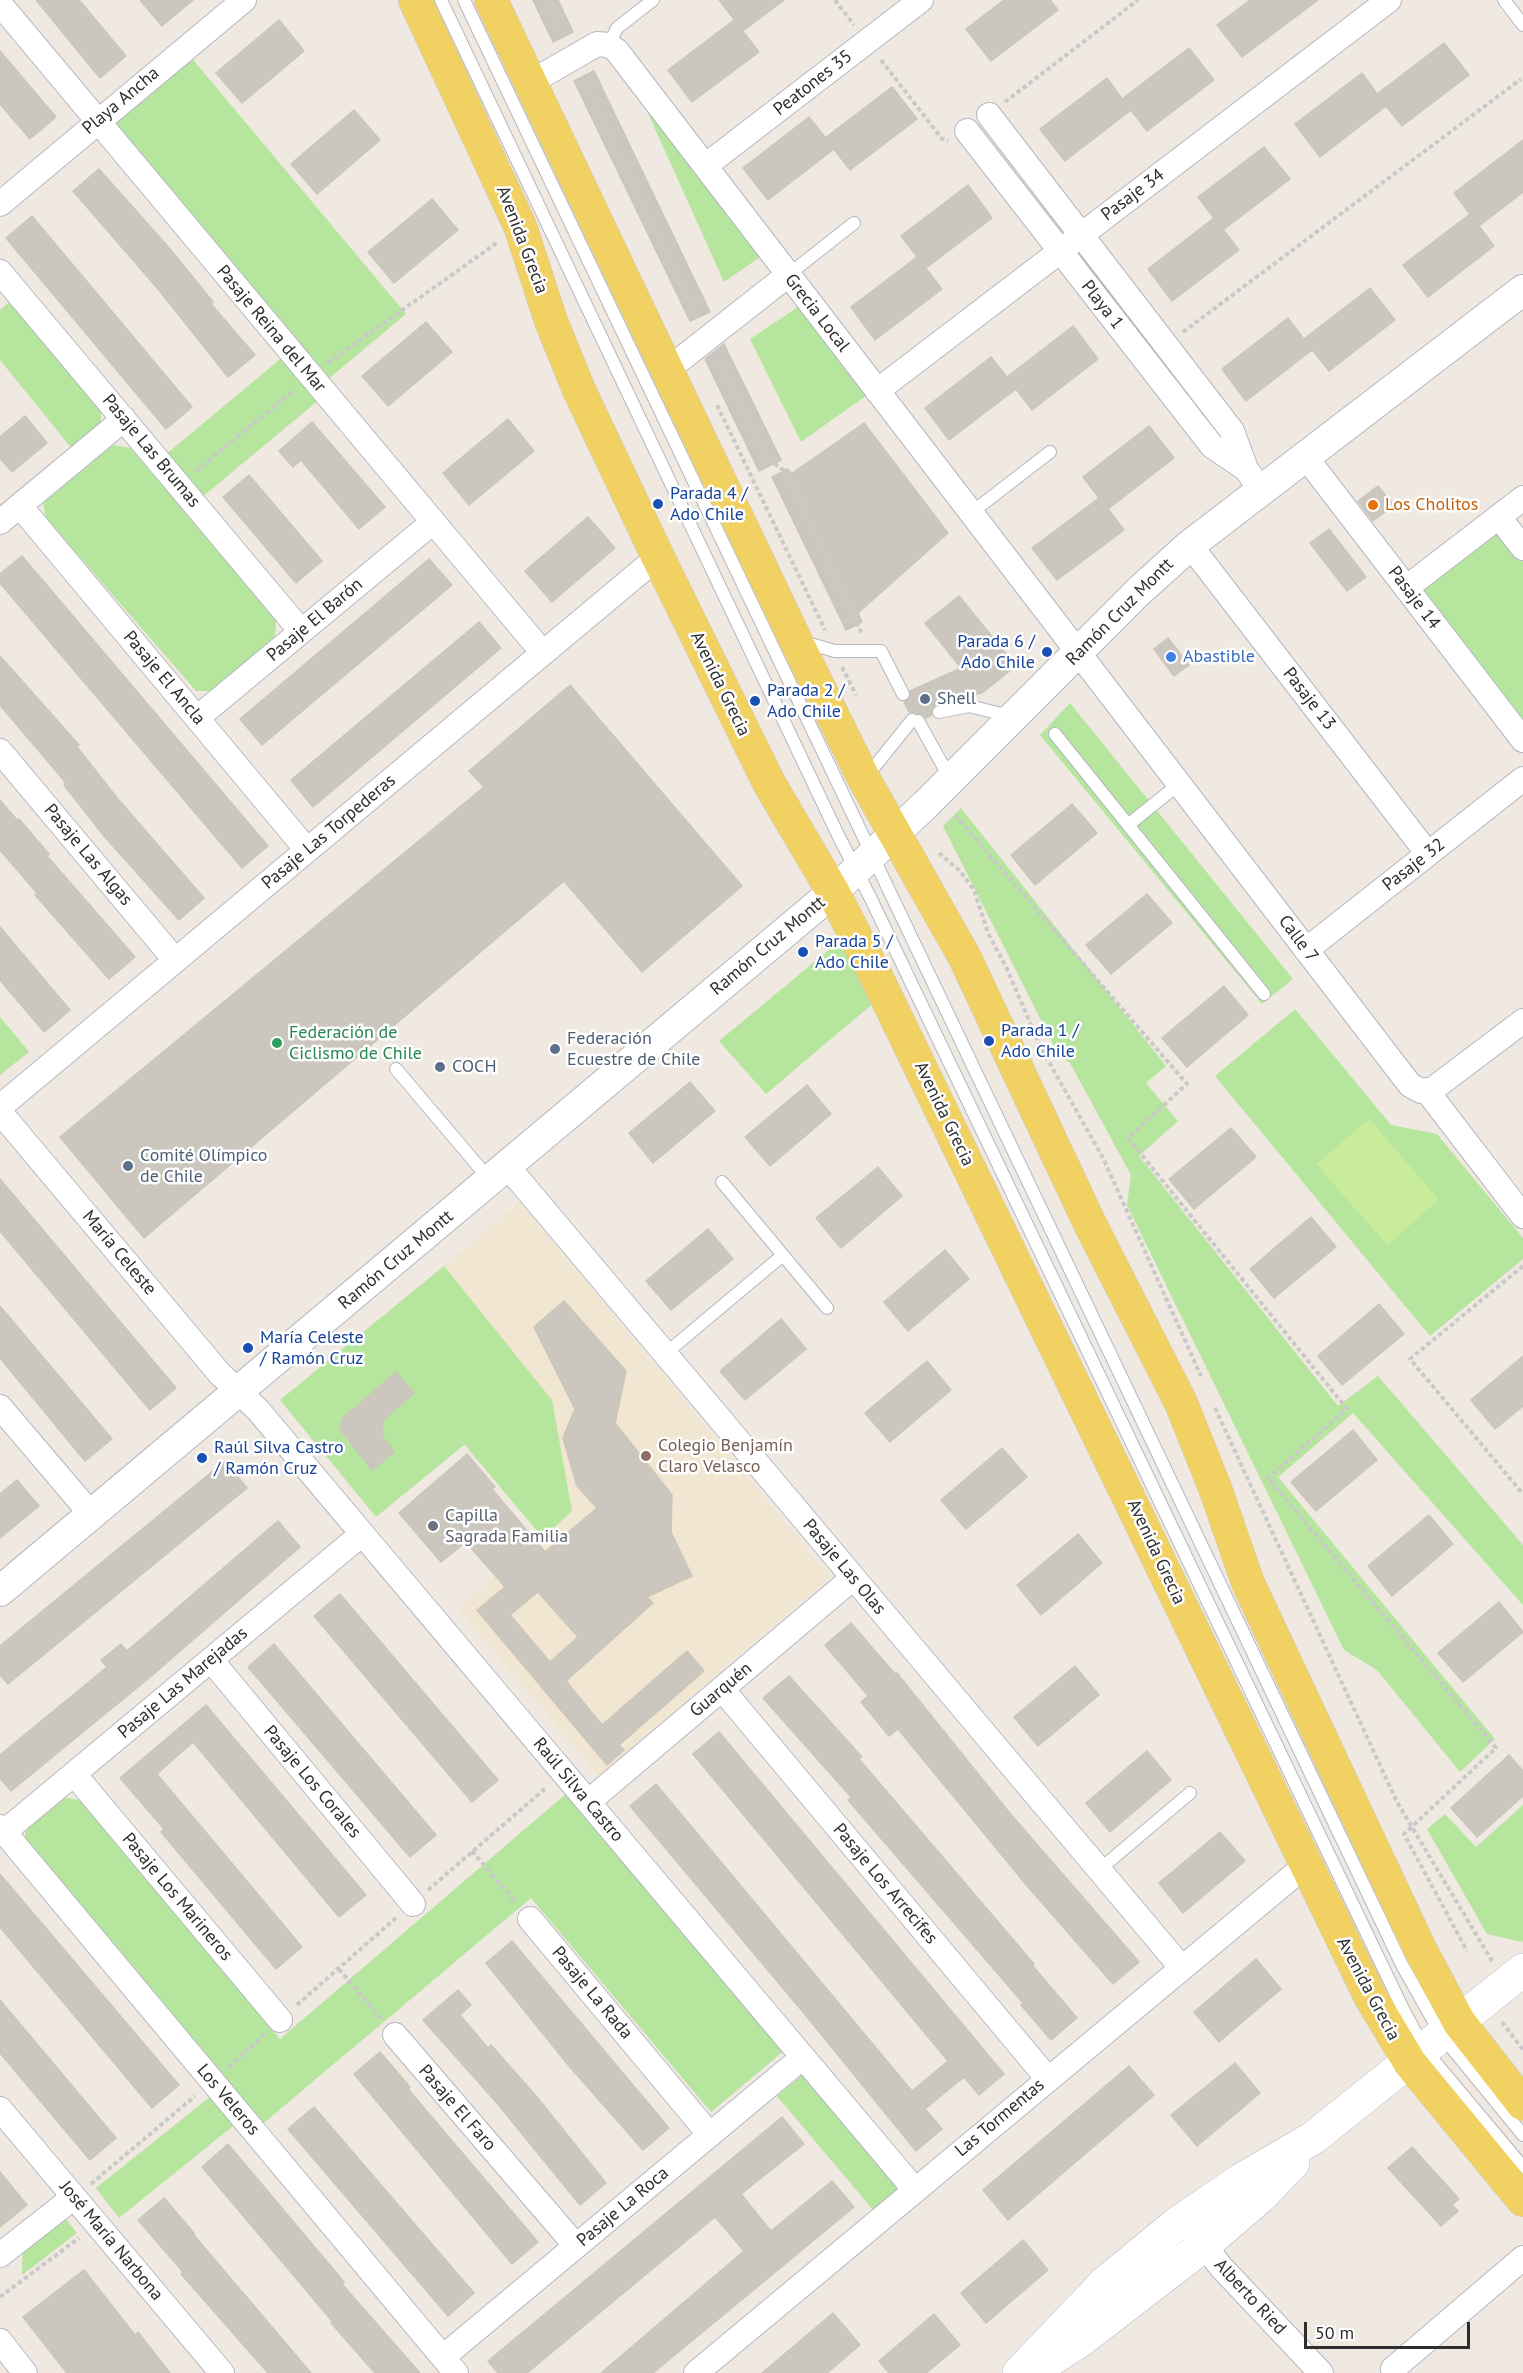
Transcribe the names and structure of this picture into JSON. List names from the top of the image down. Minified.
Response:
{"streets":{"main road":["Avenida Grecia"],"street":["Peatones 35","Playa Ancha","Pasaje 34","Playa 1","Grecia Local","Pasaje Reina del Mar","Pasaje Las Brumas","Pasaje 14","Ramón Cruz Montt","Pasaje El Barón","Pasaje El Ancla","Pasaje 13","Pasaje Las Torpederas","Pasaje Las Algas","Pasaje 32","Calle 7","María Celeste","Pasaje Las Olas","Pasaje Las Marejadas","Guarquén","Pasaje Los Corales","Raúl Silva Castro","Pasaje Los Arrecifes","Pasaje Los Marineros","Pasaje La Rada","Los Veleros","Pasaje El Faro","Las Tormentas","Pasaje La Roca","José María Narbona","Alberto Ried"]},"crossings":[["Peatones 35","Grecia Local"],["Playa Ancha","Pasaje Reina del Mar"],["Pasaje 34","Playa 1"],["Pasaje 34","Grecia Local"],["Avenida Grecia","Ramón Cruz Montt"],["Avenida Grecia","Pasaje Las Torpederas"],["Avenida Grecia","Las Tormentas"],["Playa 1","Ramón Cruz Montt"],["Grecia Local","Ramón Cruz Montt"],["Grecia Local","Calle 7"],["Pasaje Reina del Mar","Pasaje El Barón"],["Pasaje Reina del Mar","Pasaje Las Torpederas"],["Pasaje Las Brumas","Pasaje El Barón"],["Pasaje 14","Ramón Cruz Montt"],["Ramón Cruz Montt","Pasaje 13"],["Ramón Cruz Montt","Calle 7"],["Ramón Cruz Montt","María Celeste"],["Ramón Cruz Montt","Pasaje Las Olas"],["Ramón Cruz Montt","Raúl Silva Castro"],["Pasaje El Barón","Pasaje El Ancla"],["Pasaje El Ancla","Pasaje Las Torpederas"],["Pasaje 13","Pasaje 32"],["Pasaje Las Torpederas","Pasaje Las Algas"],["Pasaje 32","Calle 7"],["María Celeste","Raúl Silva Castro"],["Pasaje Las Olas","Guarquén"],["Pasaje Las Olas","Las Tormentas"],["Pasaje Las Marejadas","Pasaje Los Corales"],["Pasaje Las Marejadas","Raúl Silva Castro"],["Pasaje Las Marejadas","Pasaje Los Marineros"],["Pasaje Las Marejadas","Los Veleros"],["Guarquén","Raúl Silva Castro"],["Guarquén","Pasaje Los Arrecifes"],["Raúl Silva Castro","Las Tormentas"],["Raúl Silva Castro","Pasaje La Roca"],["Pasaje Los Arrecifes","Las Tormentas"],["Pasaje La Rada","Pasaje La Roca"],["Los Veleros","Pasaje La Roca"],["Pasaje El Faro","Pasaje La Roca"]],"places":["Parada 4 / Ado Chile","Los Cholitos","Parada 6 / Ado Chile","Abastible","Shell","Parada 2 / Ado Chile","Parada 5 / Ado Chile","Parada 1 / Ado Chile","Federación de Ciclismo de Chile","Federación Ecuestre de Chile","COCH","Comité Olímpico de Chile","María Celeste / Ramón Cruz","Colegio Benjamín Claro Velasco","Raúl Silva Castro / Ramón Cruz","Capilla Sagrada Familia"],"scale_bar":"50 m"}
